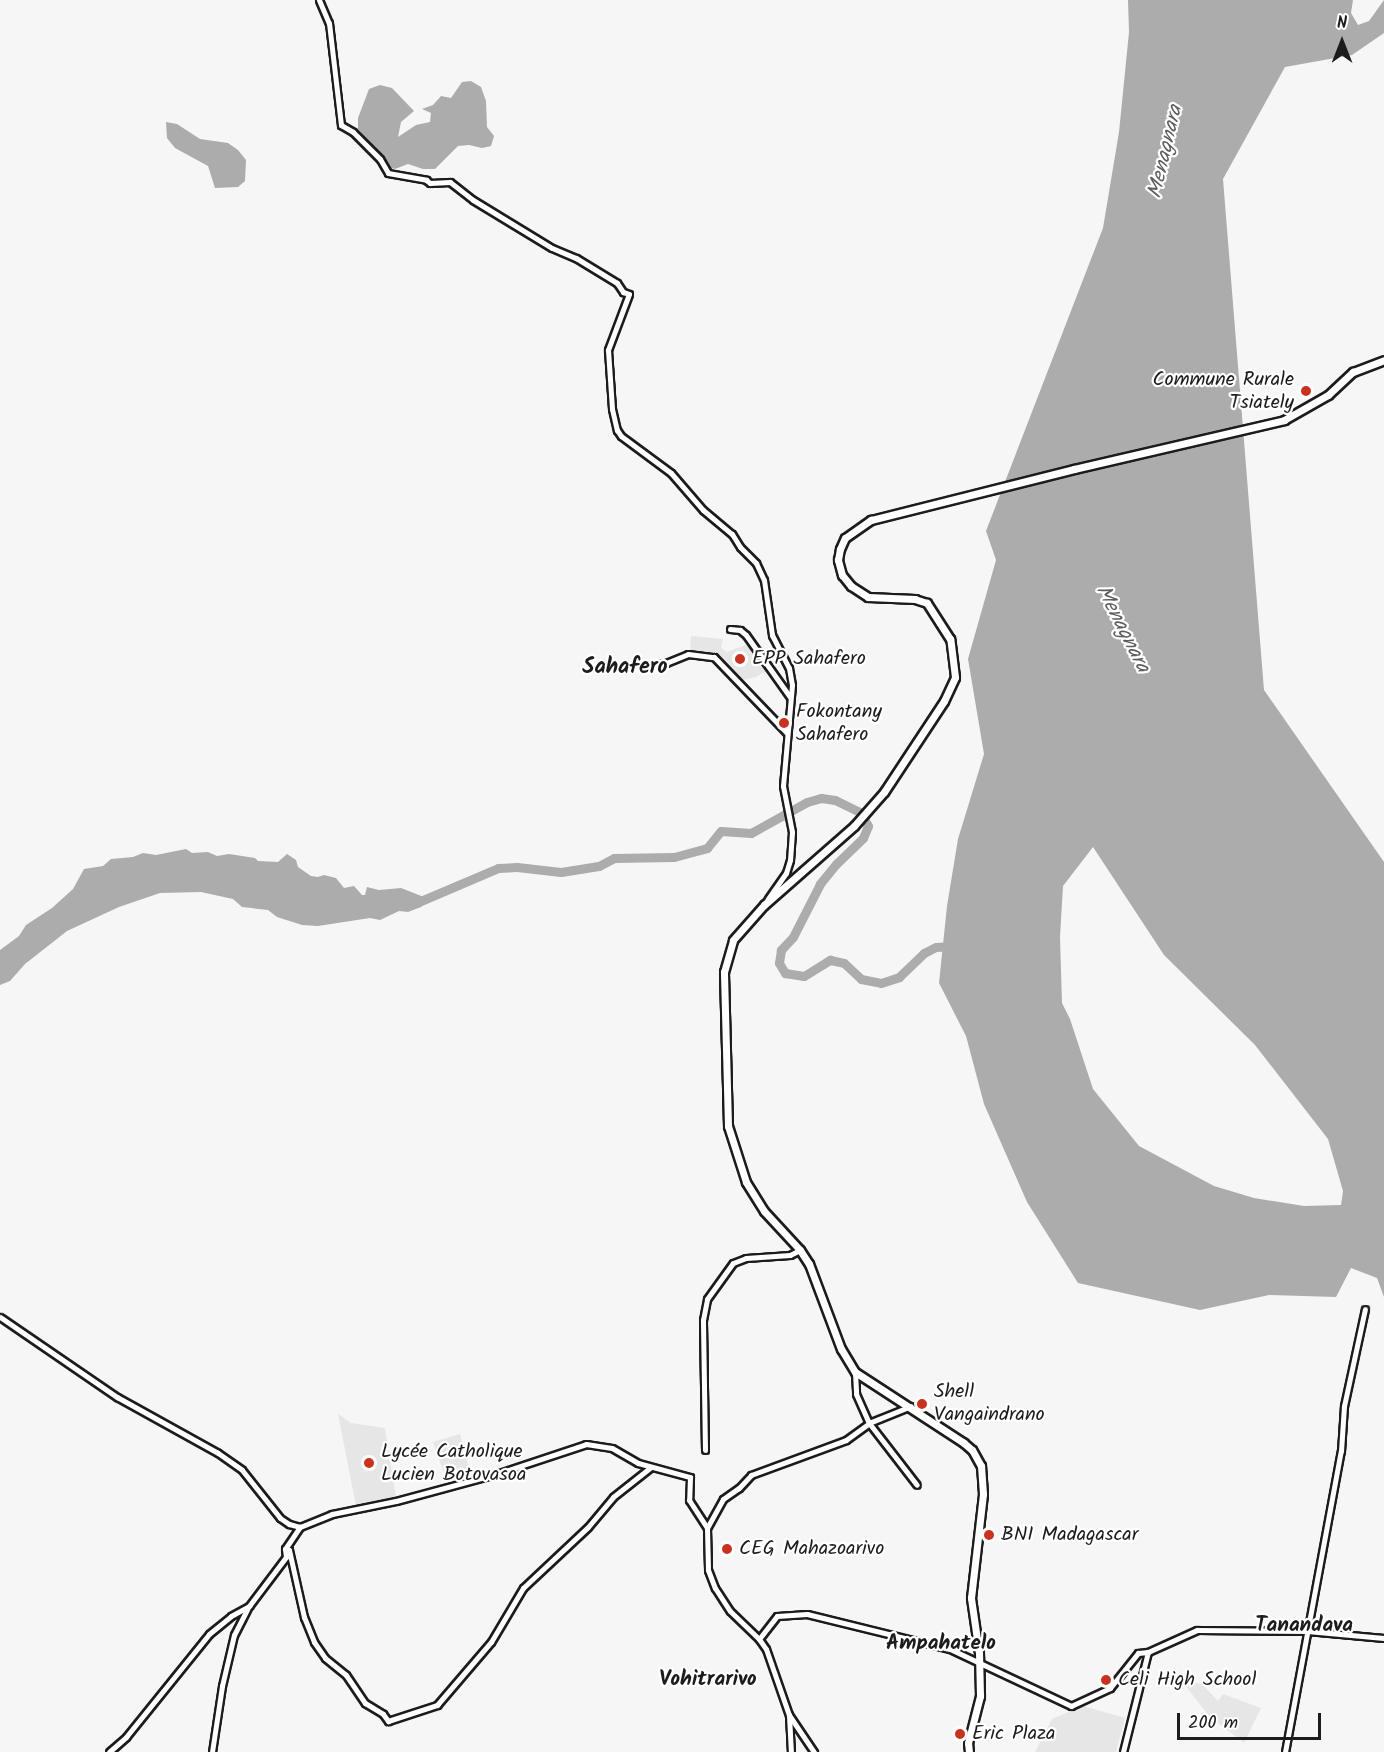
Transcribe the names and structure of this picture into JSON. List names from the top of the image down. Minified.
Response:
{"districts":["Sahafero","Tanandava","Ampahatelo","Vohitrarivo"],"water":["Menagnara"],"places":["Commune Rurale Tsiately","EPP Sahafero","Fokontany Sahafero","Shell Vangaindrano","Lycée Catholique Lucien Botovasoa","BNI Madagascar","CEG Mahazoarivo","Celi High School","Eric Plaza"],"scale_bar":"200 m","north":"top"}
